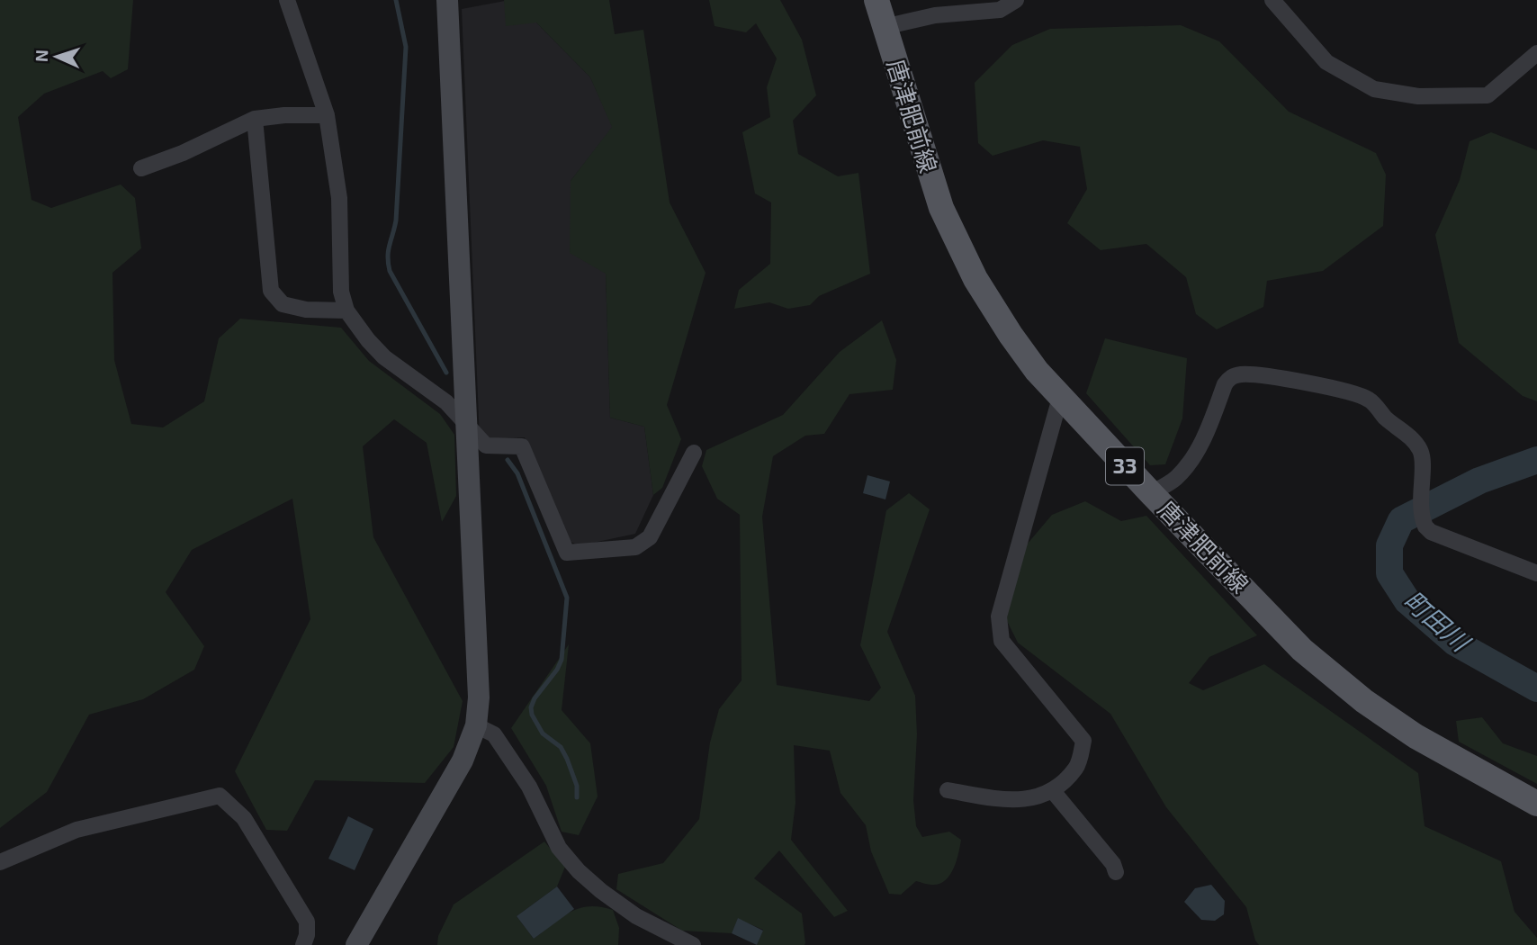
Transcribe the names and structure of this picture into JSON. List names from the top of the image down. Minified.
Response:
{"streets":{"main road":["唐津肥前線","33"]},"water":["町田川"],"north":"left"}
